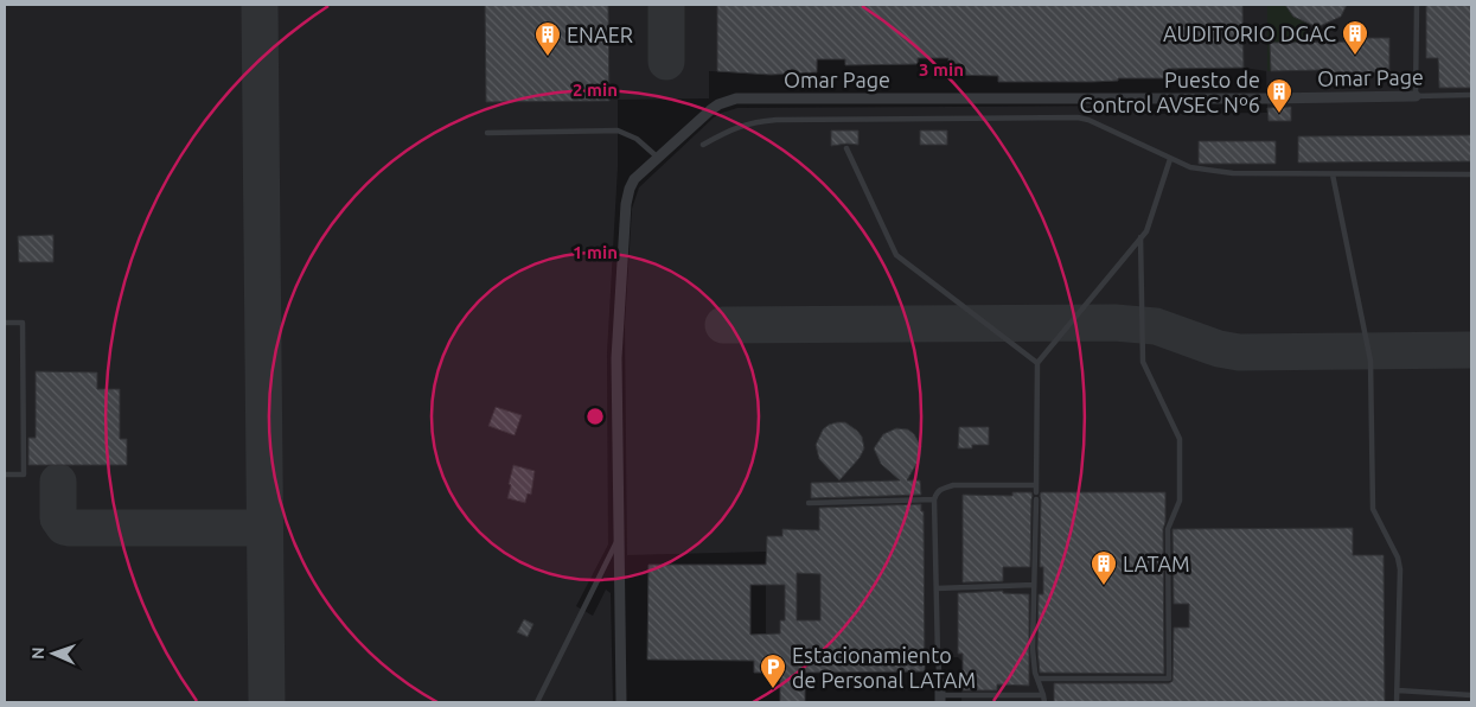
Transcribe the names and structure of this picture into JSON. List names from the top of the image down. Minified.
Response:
{"streets":{"street":["Omar Page"]},"places":{"building":["AUDITORIO DGAC","ENAER","Puesto de Control AVSEC Nº6","LATAM"],"parking":["Estacionamiento de Personal LATAM"]},"north":"left","rings":["3 min","2 min","1 min"]}
